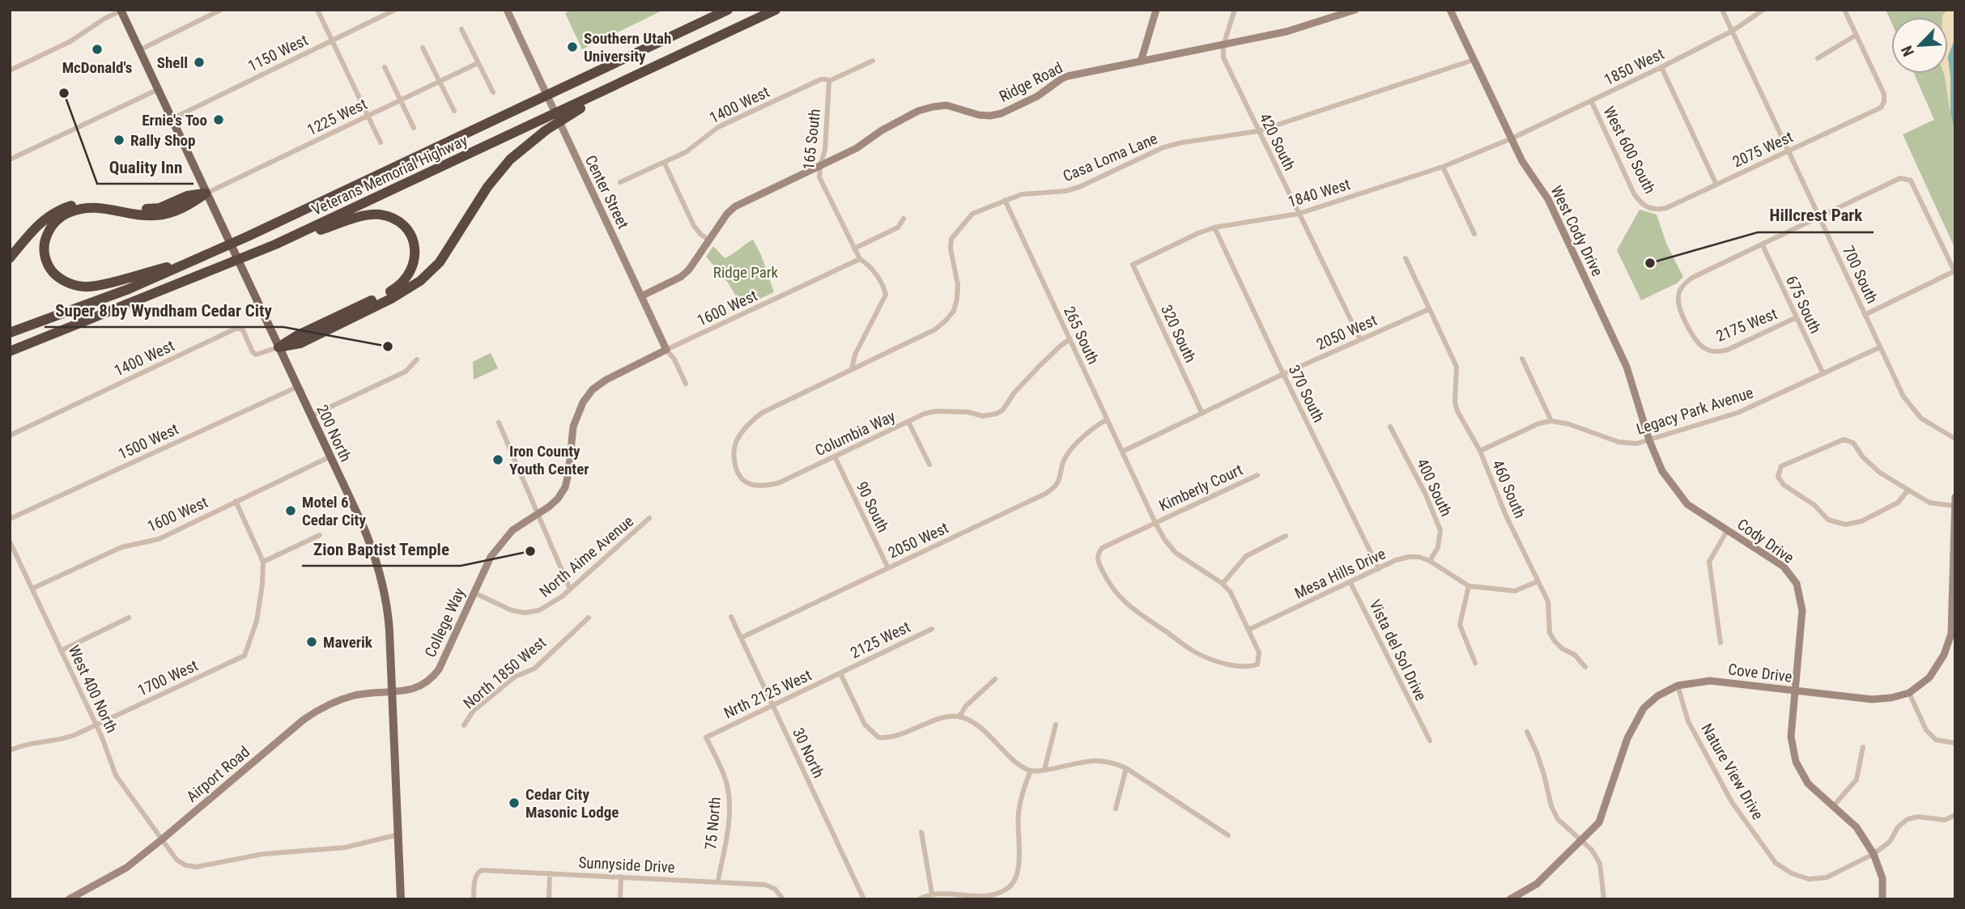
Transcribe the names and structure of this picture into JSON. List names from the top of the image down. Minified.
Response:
{"streets":{"highway":["Veterans Memorial Highway"],"main road":["200 North"],"street":["1150 West","1850 West","Ridge Road","1400 West","1225 West","165 South","420 South","2075 West","West 600 South","Casa Loma Lane","Center Street","1840 West","West Cody Drive","700 South","675 South","1600 West","2175 West","2050 West","320 South","265 South","370 South","Legacy Park Avenue","Columbia Way","1500 West","Kimberly Court","400 South","460 South","90 South","Cody Drive","North Aime Avenue","Mesa Hills Drive","College Way","2125 West","Vista del Sol Drive","North 1850 West","Cove Drive","1700 West","West 400 North","Nrth 2125 West","30 North","Nature View Drive","Airport Road","75 North","Sunnyside Drive"]},"crossings":[["1150 West","200 North"],["1850 West","West 600 South"],["1850 West","1840 West"],["1850 West","West Cody Drive"],["1850 West","700 South"],["Ridge Road","165 South"],["Ridge Road","420 South"],["Ridge Road","Center Street"],["1400 West","165 South"],["1400 West","200 North"],["1225 West","200 North"],["165 South","Casa Loma Lane"],["165 South","1600 West"],["165 South","Columbia Way"],["420 South","Casa Loma Lane"],["420 South","1840 West"],["420 South","2050 West"],["2075 West","West 600 South"],["2075 West","700 South"],["Casa Loma Lane","West Cody Drive"],["Casa Loma Lane","265 South"],["Casa Loma Lane","Columbia Way"],["Center Street","1600 West"],["Center Street","College Way"],["1840 West","West Cody Drive"],["1840 West","320 South"],["1840 West","370 South"],["West Cody Drive","Legacy Park Avenue"],["West Cody Drive","Cody Drive"],["700 South","Legacy Park Avenue"],["675 South","2175 West"],["675 South","Legacy Park Avenue"],["1600 West","200 North"],["1600 West","College Way"],["1600 West","1700 West"],["1600 West","West 400 North"],["2050 West","320 South"],["2050 West","265 South"],["2050 West","370 South"],["2050 West","460 South"],["2050 West","90 South"],["2050 West","30 North"],["265 South","Columbia Way"],["265 South","Kimberly Court"],["370 South","Mesa Hills Drive"],["Legacy Park Avenue","Cody Drive"],["200 North","1500 West"],["200 North","College Way"],["200 North","West 400 North"],["200 North","Airport Road"],["Columbia Way","90 South"],["Kimberly Court","Mesa Hills Drive"],["400 South","Mesa Hills Drive"],["460 South","Mesa Hills Drive"],["Cody Drive","Cove Drive"],["Cody Drive","Nature View Drive"],["North Aime Avenue","College Way"],["Mesa Hills Drive","Vista del Sol Drive"],["College Way","Airport Road"],["2125 West","Nrth 2125 West"],["Cove Drive","Nature View Drive"],["1700 West","West 400 North"],["West 400 North","Airport Road"],["Nrth 2125 West","30 North"],["Nrth 2125 West","75 North"],["75 North","Sunnyside Drive"]],"parks":["Ridge Park"],"places":["Southern Utah University","McDonald's","Shell","Quality Inn","Ernie's Too","Rally Shop","Hillcrest Park","Super 8 by Wyndham Cedar City","Iron County Youth Center","Motel 6 Cedar City","Zion Baptist Temple","Maverik","Cedar City Masonic Lodge"],"north":"bottom left"}
